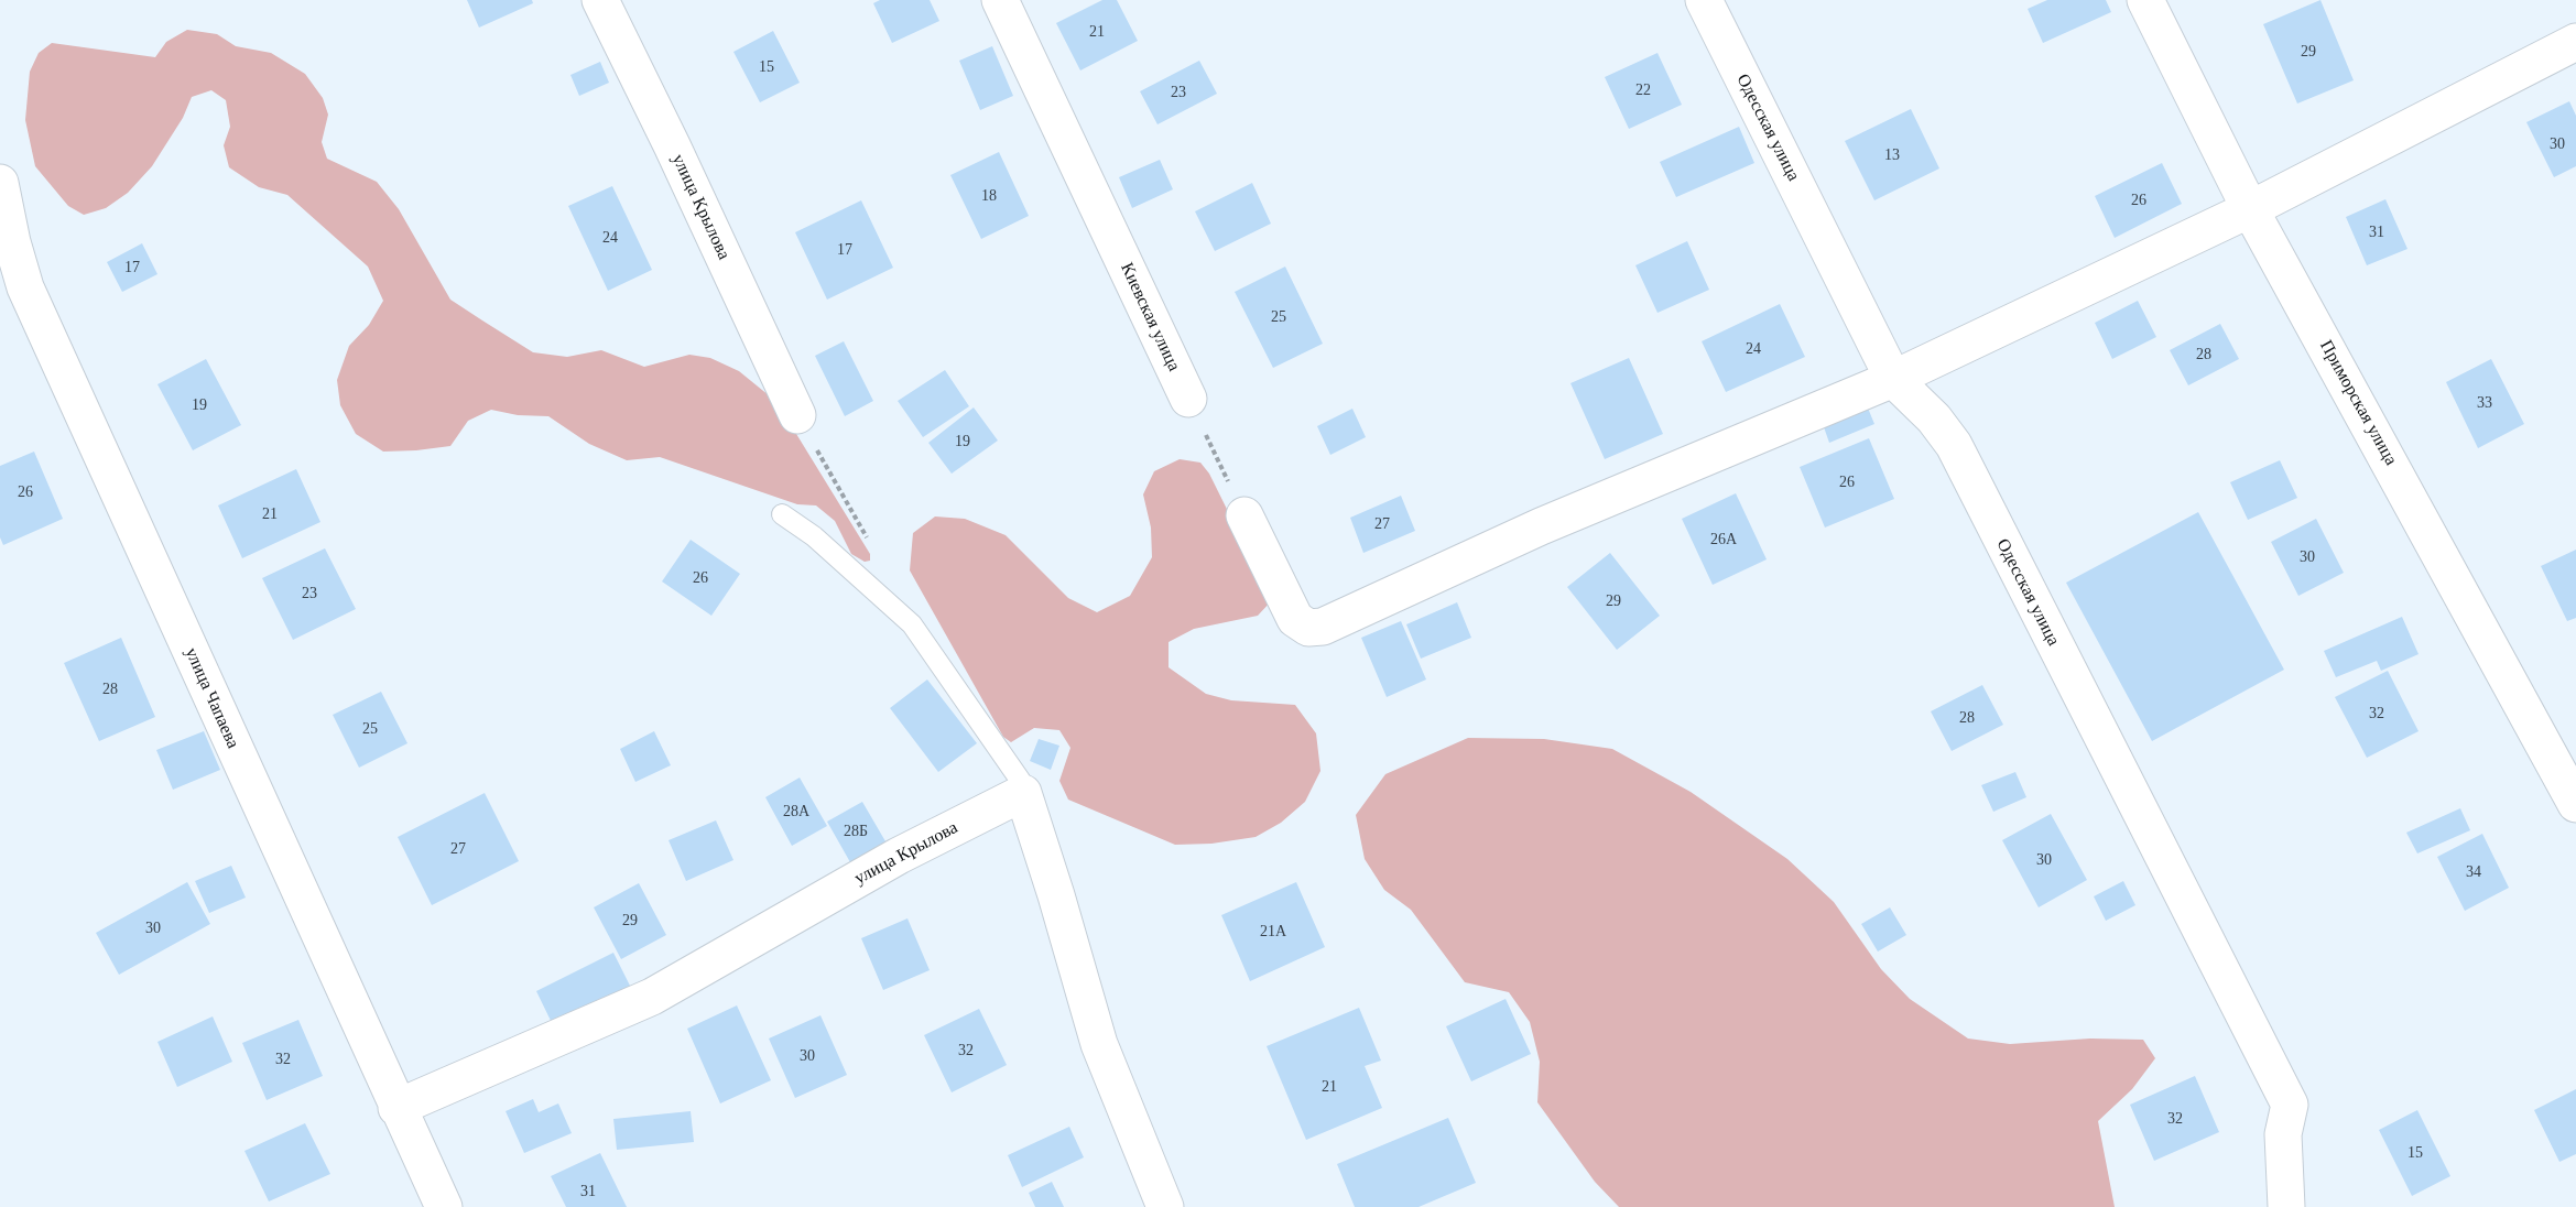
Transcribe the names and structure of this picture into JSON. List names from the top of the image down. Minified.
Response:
{"streets":{"street":["Одесская улица","улица Крылова","Киевская улица","Приморская улица","улица Чапаева"]},"crossings":[["улица Крылова","улица Чапаева"]],"house_numbers":["21","29","15","22","23","30","13","18","26","31","24","17","17","25","24","28","33","19","19","26","26","21","27","26А","30","26","23","29","28","32","28","25","28А","28Б","27","30","34","29","30","21А","32","30","32","21","32","15","31"]}
